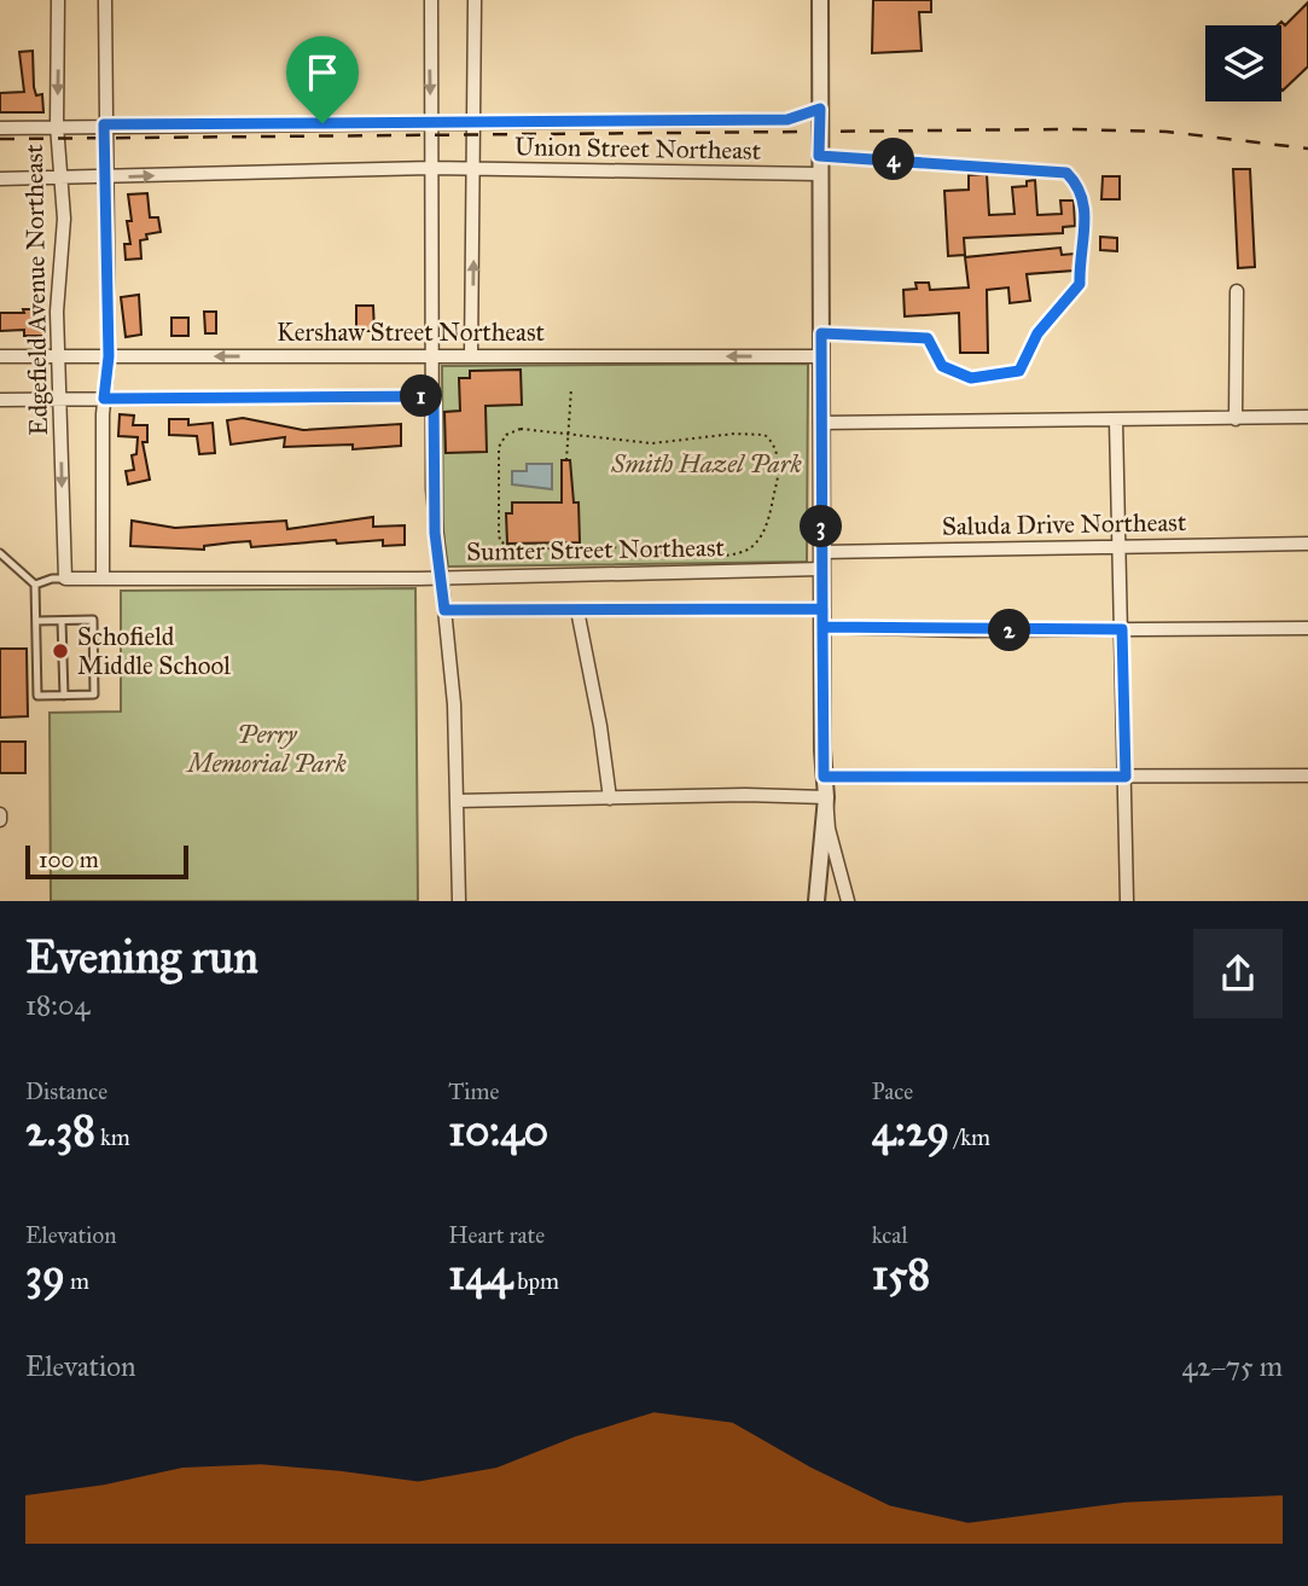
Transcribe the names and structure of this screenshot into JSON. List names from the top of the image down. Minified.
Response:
{"streets":{"street":["Union Street Northeast","Edgefield Avenue Northeast","Kershaw Street Northeast","Saluda Drive Northeast","Sumter Street Northeast"]},"crossings":[["Union Street Northeast","Edgefield Avenue Northeast"],["Edgefield Avenue Northeast","Kershaw Street Northeast"],["Edgefield Avenue Northeast","Sumter Street Northeast"]],"parks":["Smith Hazel Park","Perry Memorial Park"],"places":["Schofield Middle School"],"scale_bar":"100 m","page":{"pins":["4","1","3","2"],"scale":"100 m","heading":["Evening run","18:04"],"stats":[["Distance","2.38 km"],["Time","10:40"],["Pace","4:29 /km"],["Elevation","39 m"],["Heart rate","144 bpm"],["kcal","158"]],"chart":["Elevation","42–75 m"]}}
